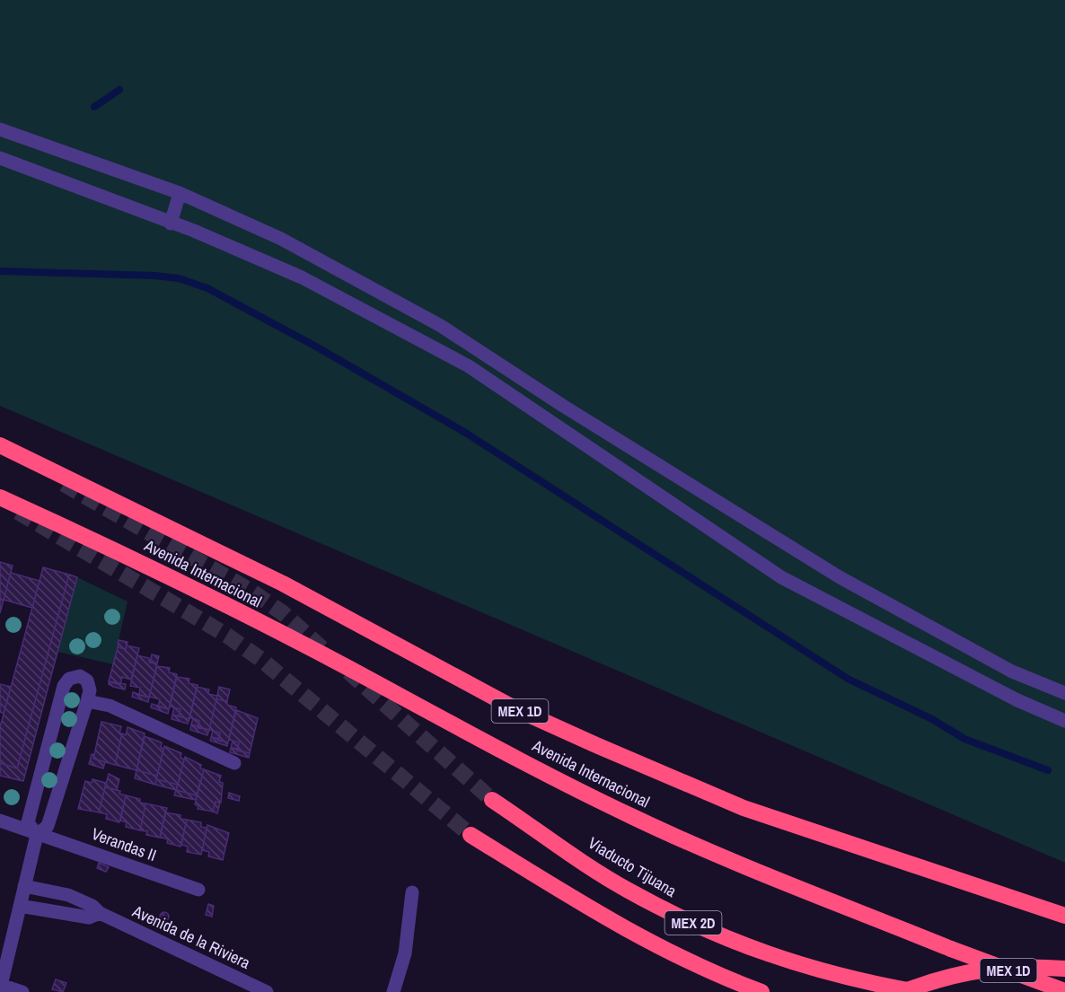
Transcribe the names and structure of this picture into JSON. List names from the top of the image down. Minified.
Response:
{"streets":{"highway":["Avenida Internacional","MEX 1D","Viaducto Tijuana","MEX 2D"],"street":["Verandas II","Avenida de la Riviera"]}}
